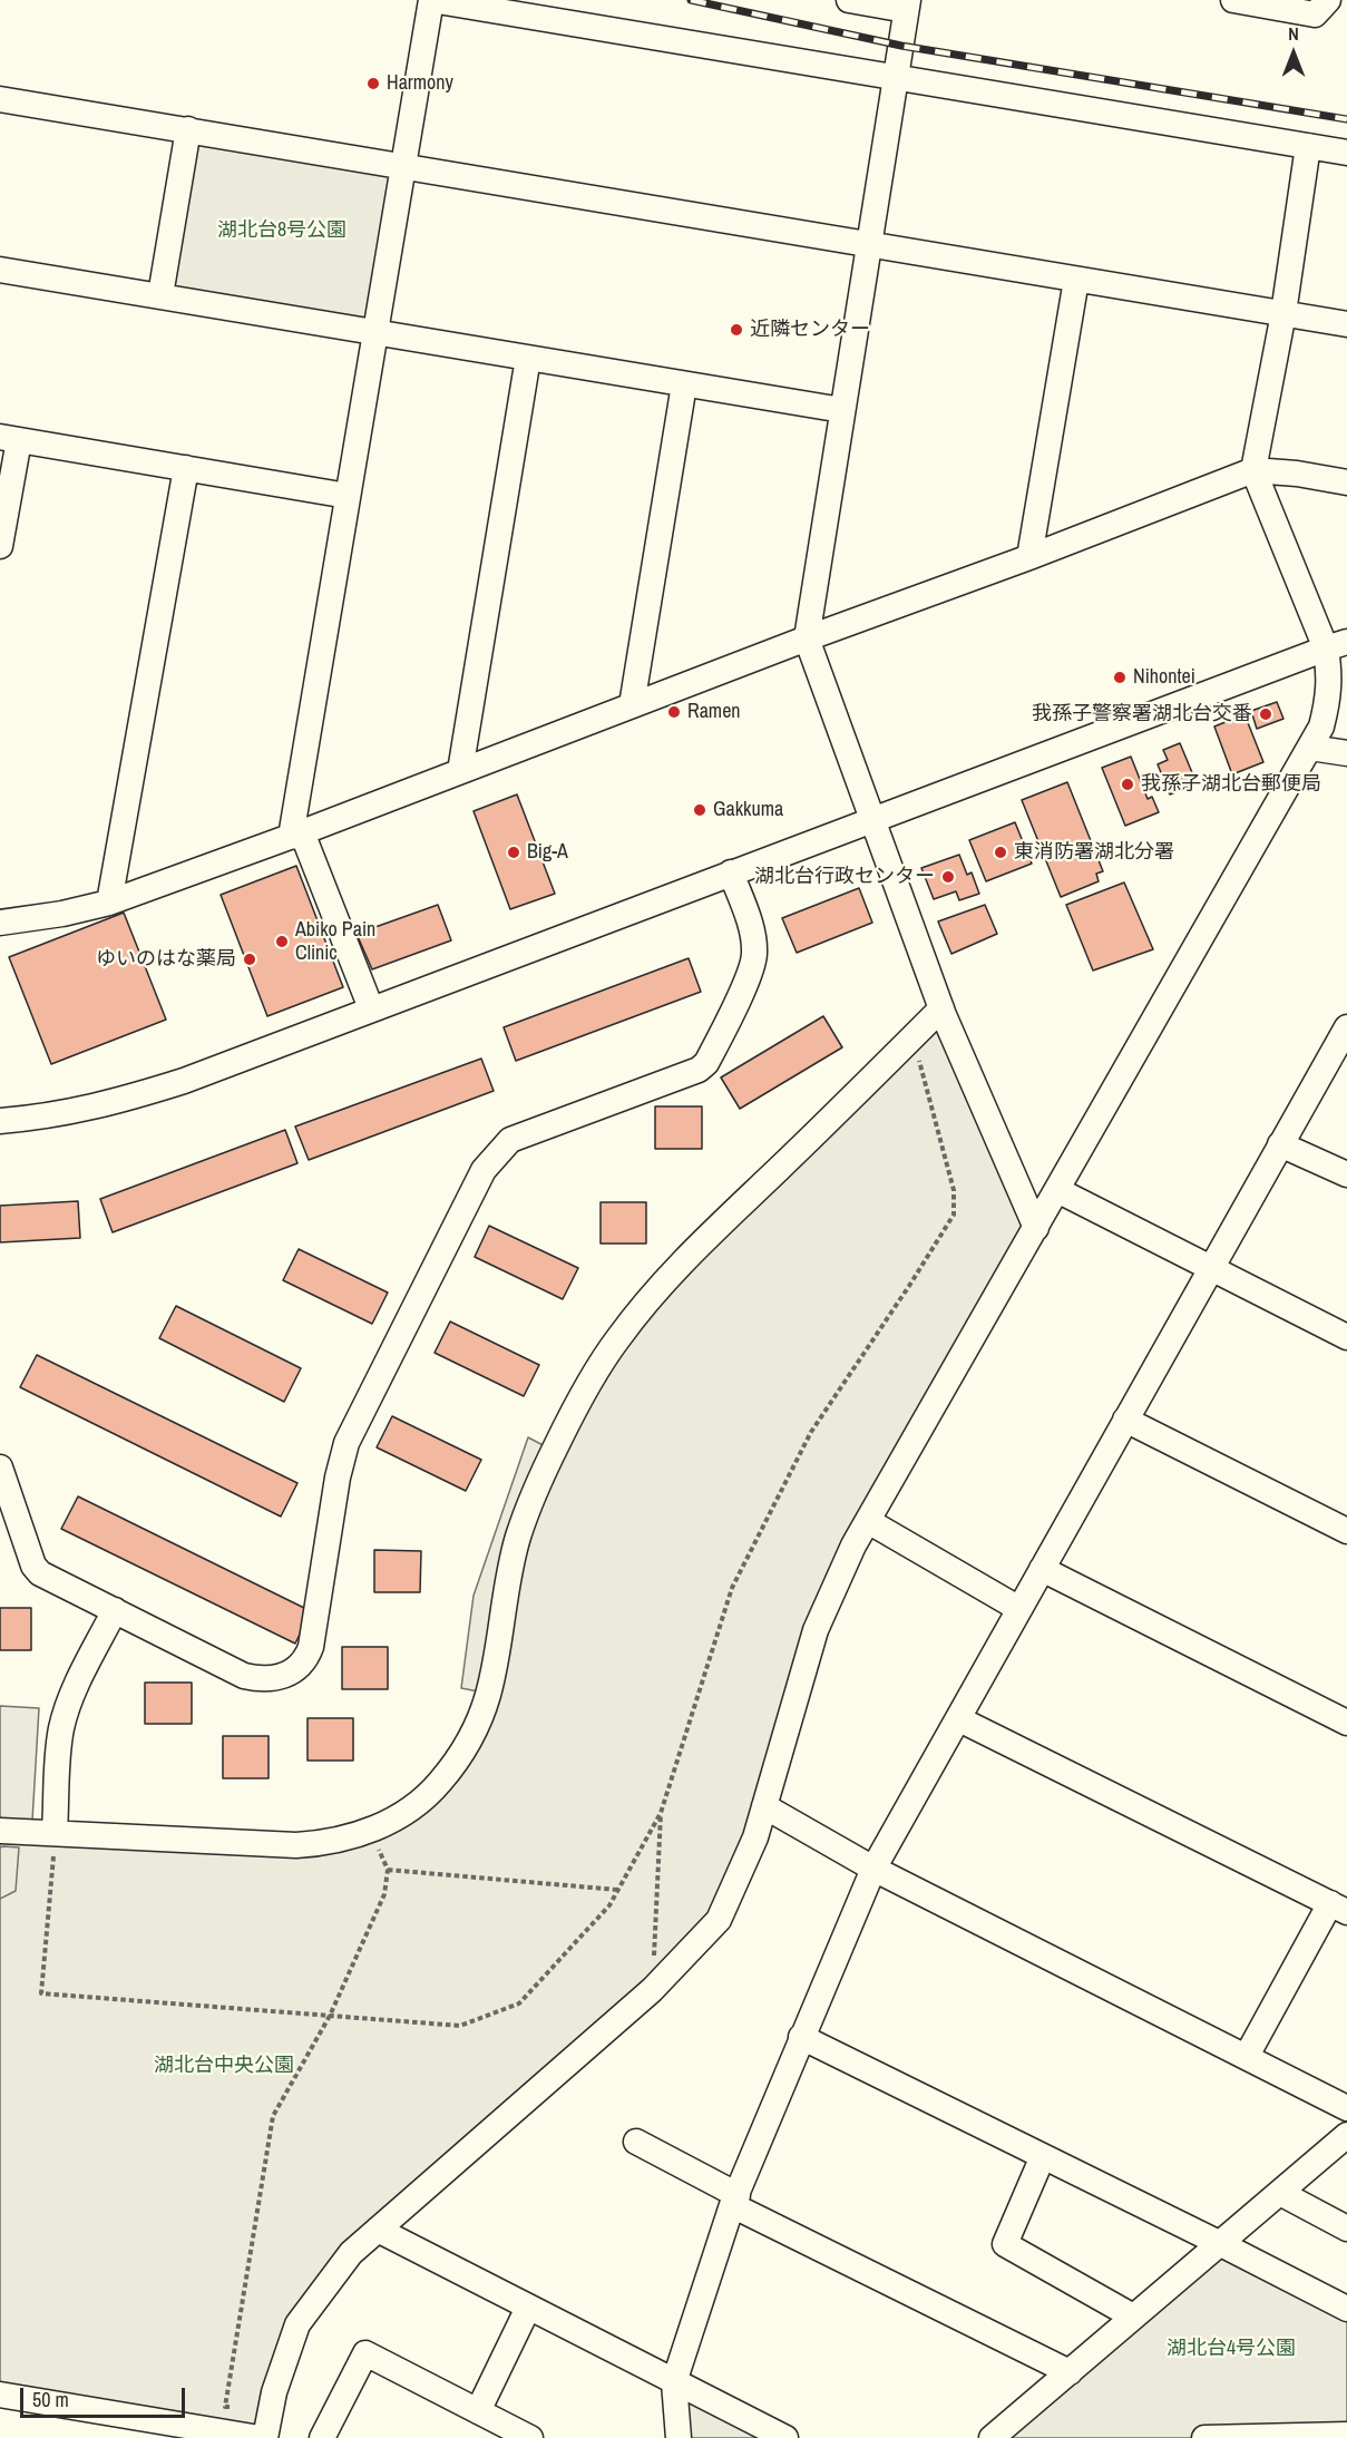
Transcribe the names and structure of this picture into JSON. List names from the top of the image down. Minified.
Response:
{"parks":["湖北台8号公園","湖北台中央公園","湖北台4号公園"],"places":["Harmony","近隣センター","Nihontei","Ramen","我孫子警察署湖北台交番","我孫子湖北台郵便局","Gakkuma","Big-A","東消防署湖北分署","湖北台行政センター","Abiko Pain Clinic","ゆいのはな薬局"],"scale_bar":"50 m","north":"top"}
